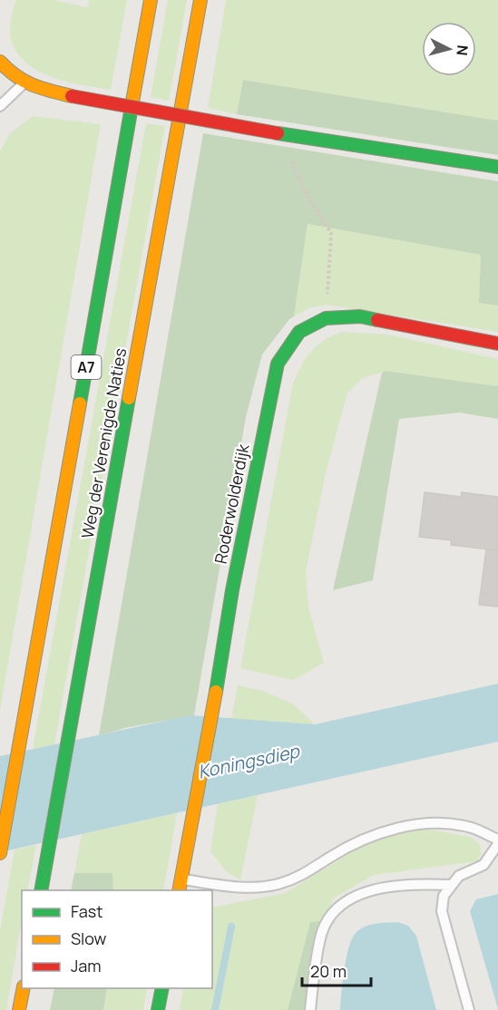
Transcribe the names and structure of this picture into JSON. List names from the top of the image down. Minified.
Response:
{"streets":{"main road":["A7","Weg der Verenigde Naties","Roderwolderdijk"]},"water":["Koningsdiep"],"legend":["Fast","Slow","Jam"],"scale_bar":"20 m","north":"right"}
